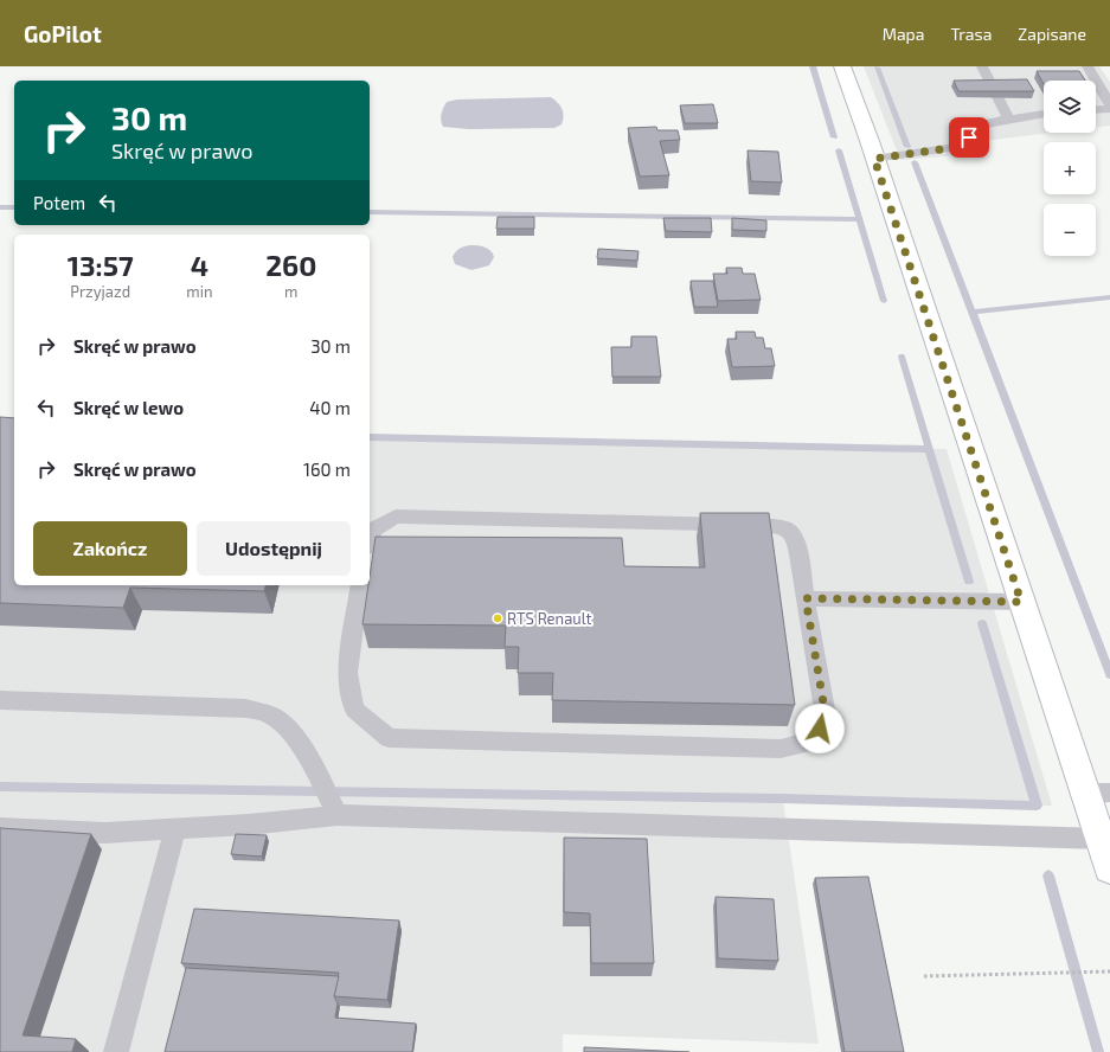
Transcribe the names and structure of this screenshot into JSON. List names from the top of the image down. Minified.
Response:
{"places":["RTS Renault"],"page":{"header":"GoPilot","nav":["Mapa","Trasa","Zapisane"],"map_buttons":["+","−"],"turn":["30 m","Skręć w prawo"],"then":"Potem","eta":["13:57","Przyjazd","4","min","260","m"],"list":[{"name":"Skręć w prawo","value":"30 m"},{"name":"Skręć w lewo","value":"40 m"},{"name":"Skręć w prawo","value":"160 m"}],"buttons":["Zakończ","Udostępnij"]}}
